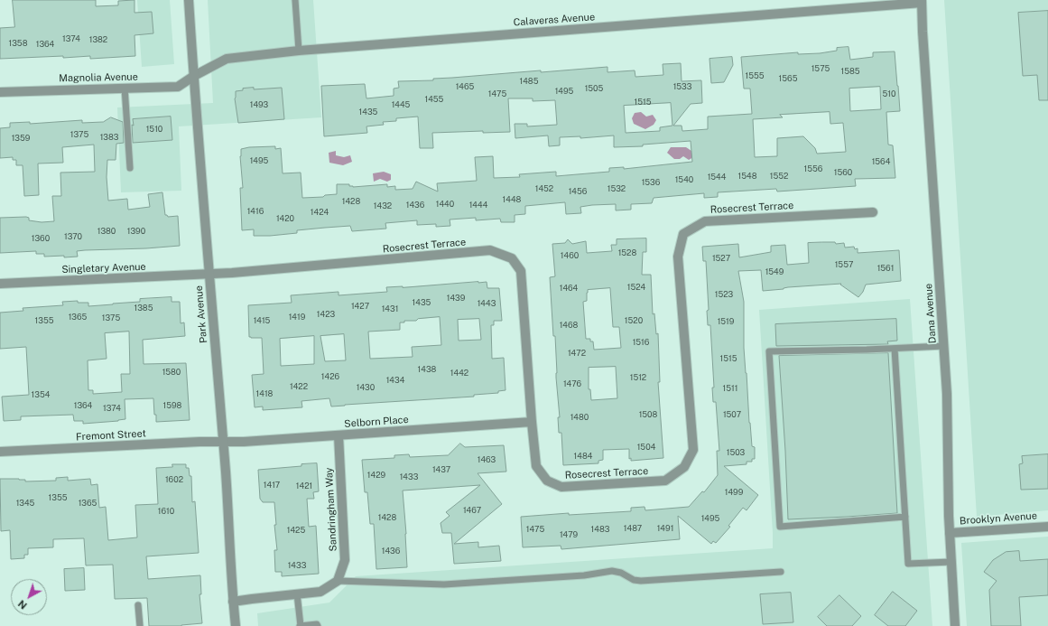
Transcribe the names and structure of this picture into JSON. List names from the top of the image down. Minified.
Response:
{"streets":{"street":["Calaveras Avenue","Magnolia Avenue","Rosecrest Terrace","Singletary Avenue","Dana Avenue","Park Avenue","Selborn Place","Fremont Street","Sandringham Way","Brooklyn Avenue"]},"crossings":[["Calaveras Avenue","Magnolia Avenue"],["Calaveras Avenue","Dana Avenue"],["Calaveras Avenue","Park Avenue"],["Magnolia Avenue","Park Avenue"],["Rosecrest Terrace","Singletary Avenue"],["Rosecrest Terrace","Park Avenue"],["Rosecrest Terrace","Selborn Place"],["Singletary Avenue","Park Avenue"],["Dana Avenue","Brooklyn Avenue"],["Park Avenue","Selborn Place"],["Park Avenue","Fremont Street"],["Selborn Place","Fremont Street"],["Selborn Place","Sandringham Way"]],"house_numbers":["1374","1382","1358","1364","1575","1585","1555","1565","1485","1465","1533","1505","1495","1475","510","1455","1515","1493","1445","1435","1510","1375","1383","1359","1495","1564","1556","1560","1548","1552","1544","1540","1536","1452","1532","1456","1448","1428","1440","1436","1444","1432","1416","1424","1420","1380","1390","1370","1360","1528","1460","1527","1557","1561","1549","1524","1464","1523","1439","1435","1443","1427","1385","1431","1423","1365","1419","1375","1355","1415","1520","1519","1468","1516","1472","1515","1438","1580","1442","1426","1512","1434","1476","1422","1430","1511","1418","1354","1364","1598","1374","1508","1507","1480","1504","1503","1484","1463","1437","1429","1433","1602","1417","1421","1499","1355","1345","1365","1467","1610","1428","1495","1487","1491","1475","1483","1425","1479","1436","1433"],"north":"bottom left"}
